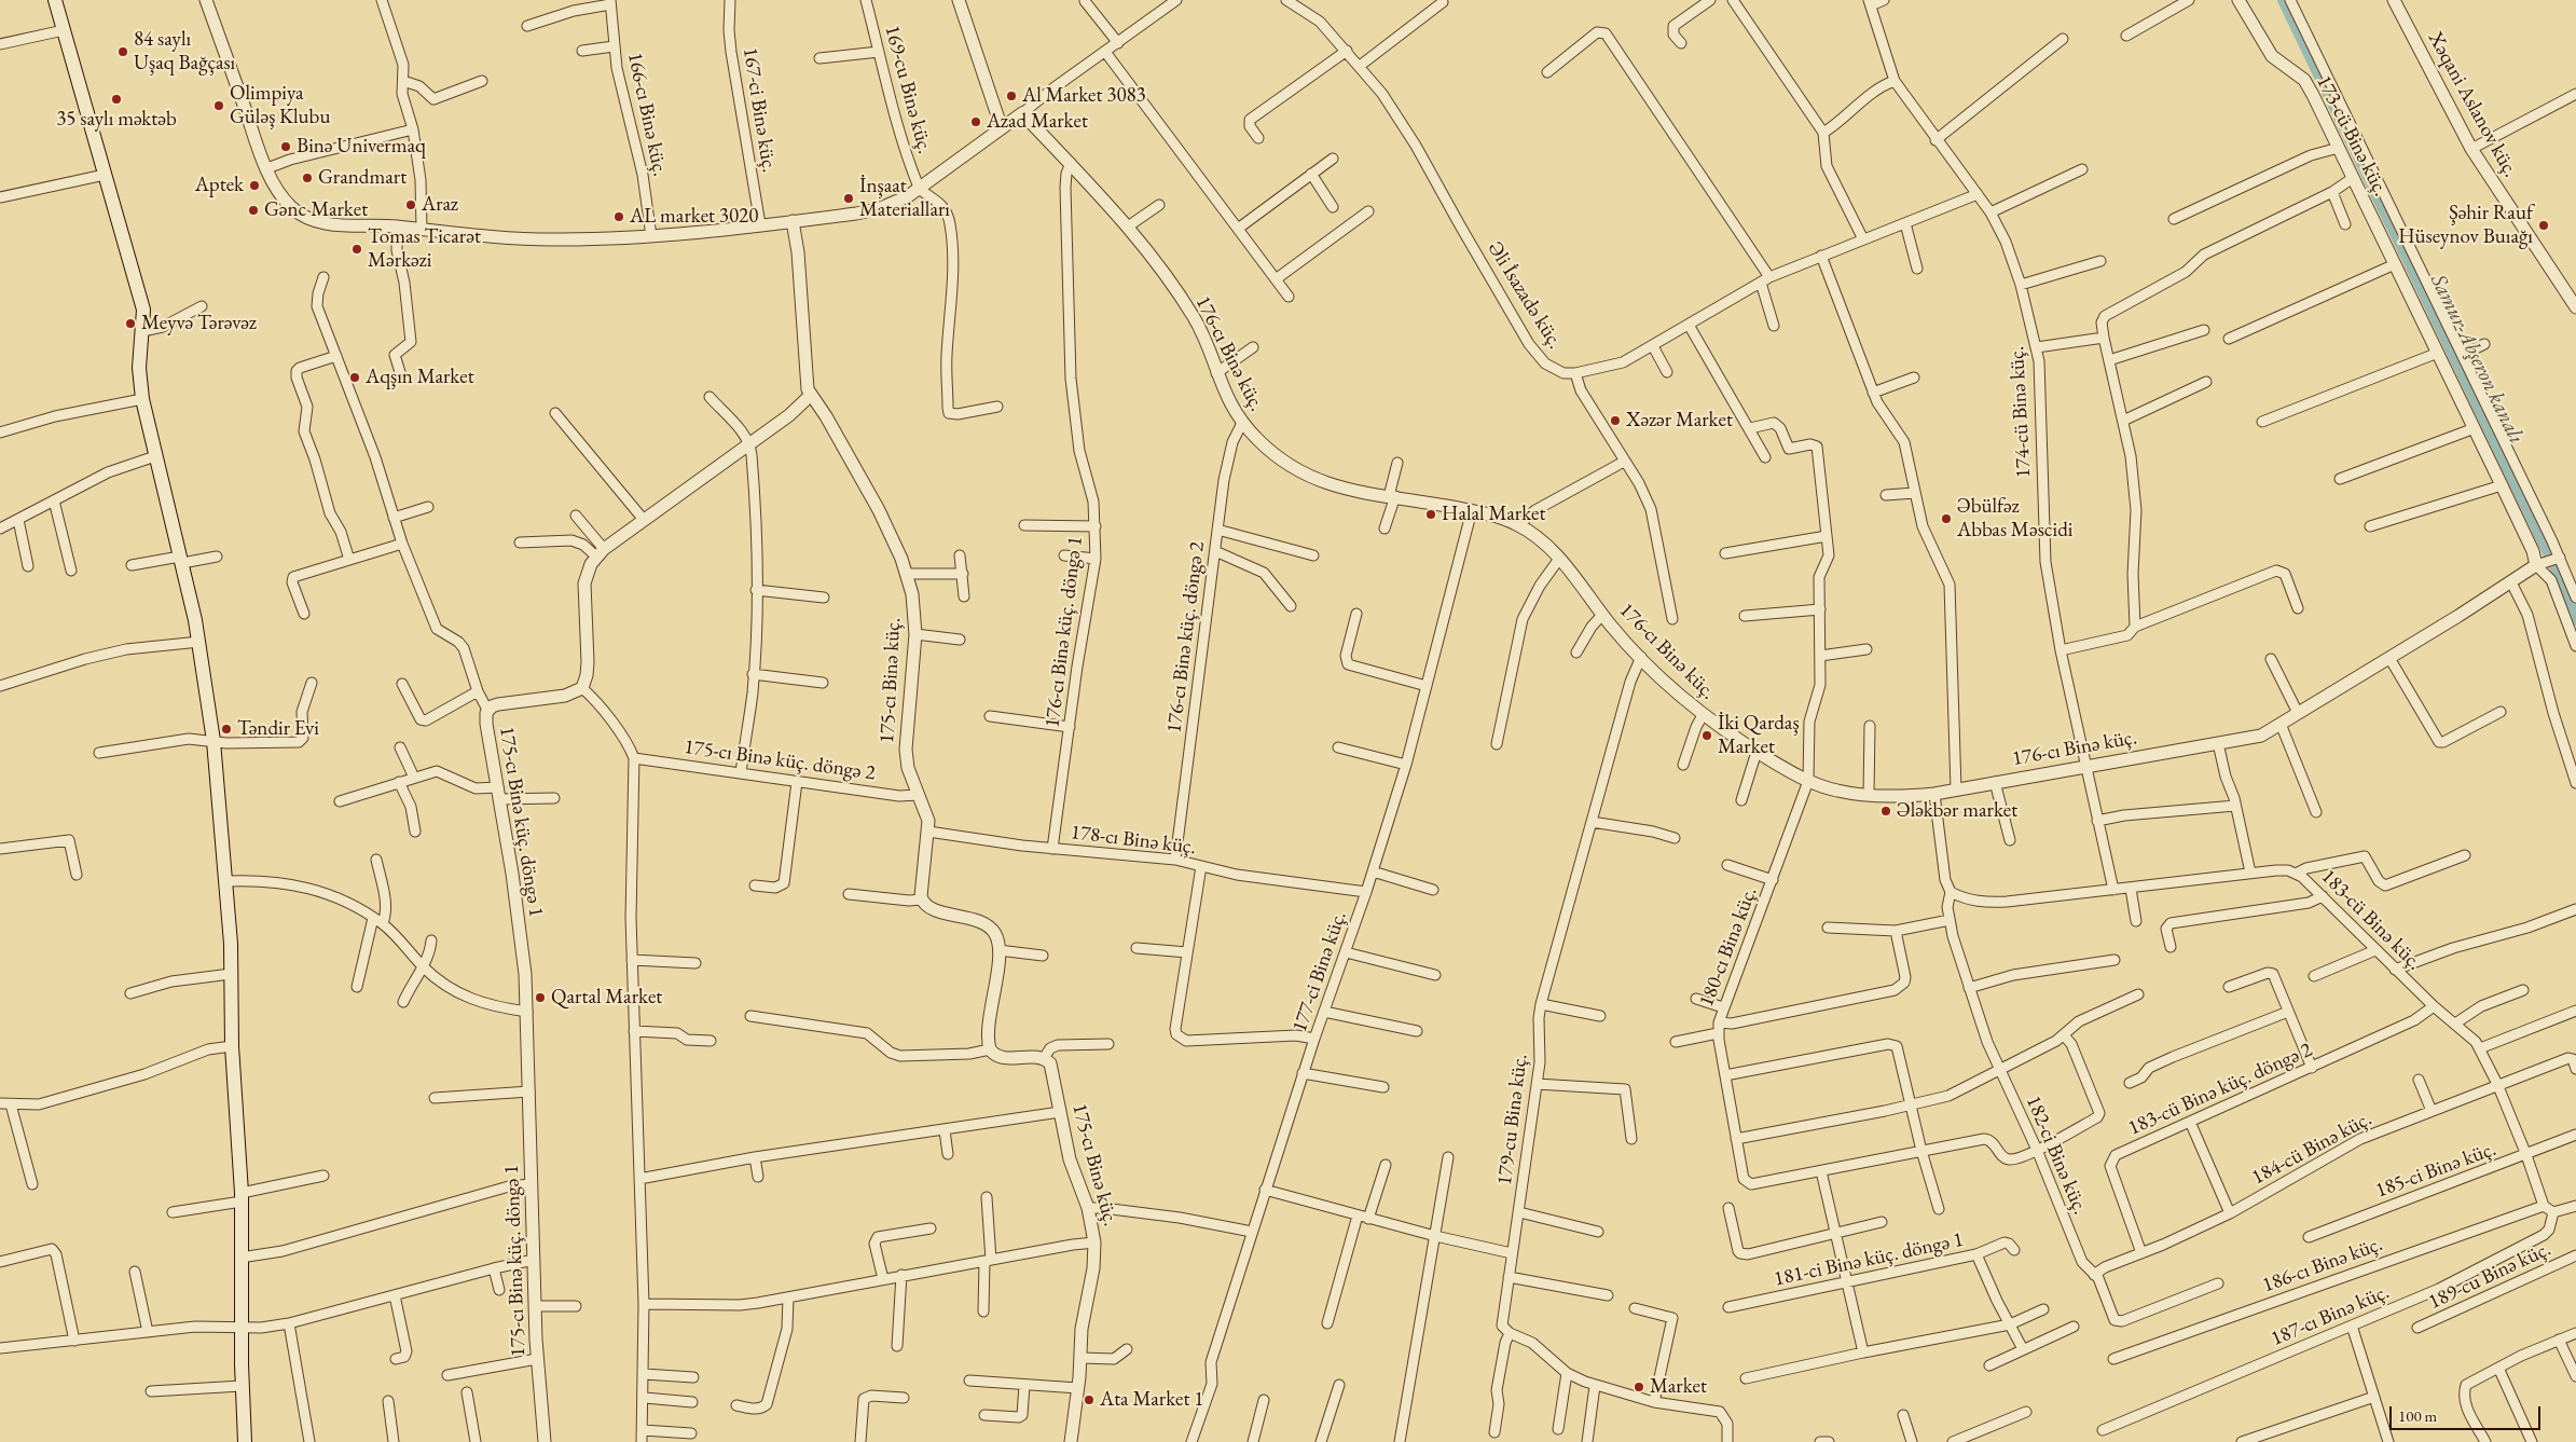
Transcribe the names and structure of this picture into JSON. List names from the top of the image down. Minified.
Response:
{"streets":{"street":["169-cu Binə küç.","Xəqani Aslanov küç.","167-ci Binə küç.","166-cı Binə küç.","173-cü Binə küç.","Əli İsazadə küç.","176-cı Binə küç.","174-cü Binə küç.","176-cı Binə küç. döngə 1","176-cı Binə küç. döngə 2","175-cı Binə küç.","175-cı Binə küç. döngə 2","175-cı Binə küç. döngə 1","178-cı Binə küç.","183-cü Binə küç.","180-cı Binə küç.","177-ci Binə küç.","183-cü Binə küç. döngə 2","179-cu Binə küç.","184-cü Binə küç.","182-ci Binə küç.","185-ci Binə küç.","181-ci Binə küç. döngə 1","186-cı Binə küç.","189-cu Binə küç.","187-cı Binə küç."]},"crossings":[["173-cü Binə küç.","176-cı Binə küç."],["Əli İsazadə küç.","174-cü Binə küç."],["176-cı Binə küç.","174-cü Binə küç."],["176-cı Binə küç.","176-cı Binə küç. döngə 1"],["176-cı Binə küç.","176-cı Binə küç. döngə 2"],["176-cı Binə küç.","180-cı Binə küç."],["176-cı Binə küç.","177-ci Binə küç."],["176-cı Binə küç.","179-cu Binə küç."],["174-cü Binə küç.","183-cü Binə küç."],["176-cı Binə küç. döngə 1","178-cı Binə küç."],["176-cı Binə küç. döngə 2","178-cı Binə küç."],["175-cı Binə küç.","175-cı Binə küç. döngə 2"],["175-cı Binə küç.","178-cı Binə küç."],["178-cı Binə küç.","177-ci Binə küç."],["183-cü Binə küç.","183-cü Binə küç. döngə 2"],["183-cü Binə küç.","184-cü Binə küç."],["183-cü Binə küç.","182-ci Binə küç."],["183-cü Binə küç.","185-ci Binə küç."],["183-cü Binə küç.","186-cı Binə küç."],["180-cı Binə küç.","182-ci Binə küç."],["183-cü Binə küç. döngə 2","184-cü Binə küç."],["184-cü Binə küç.","182-ci Binə küç."]],"water":["Samur-Abşeron kanalı"],"places":["84 saylı Uşaq Bağçası","Al Market 3083","35 saylı məktəb","Olimpiya Güləş Klubu","Azad Market","Binə Univermaq","Grandmart","Aptek","İnşaat Materialları","Araz","Gənc Market","AL market 3020","Şəhir Rauf Hüseynov Buıağı","Tomas Ticarət Mərkəzi","Meyvə Tərəvəz","Aqşın Market","Xəzər Market","Halal Market","Əbülfəz Abbas Məscidi","Təndir Evi","İki Qardaş Market","Ələkbər market","Qartal Market","Market","Ata Market 1"],"scale_bar":"100 m"}
